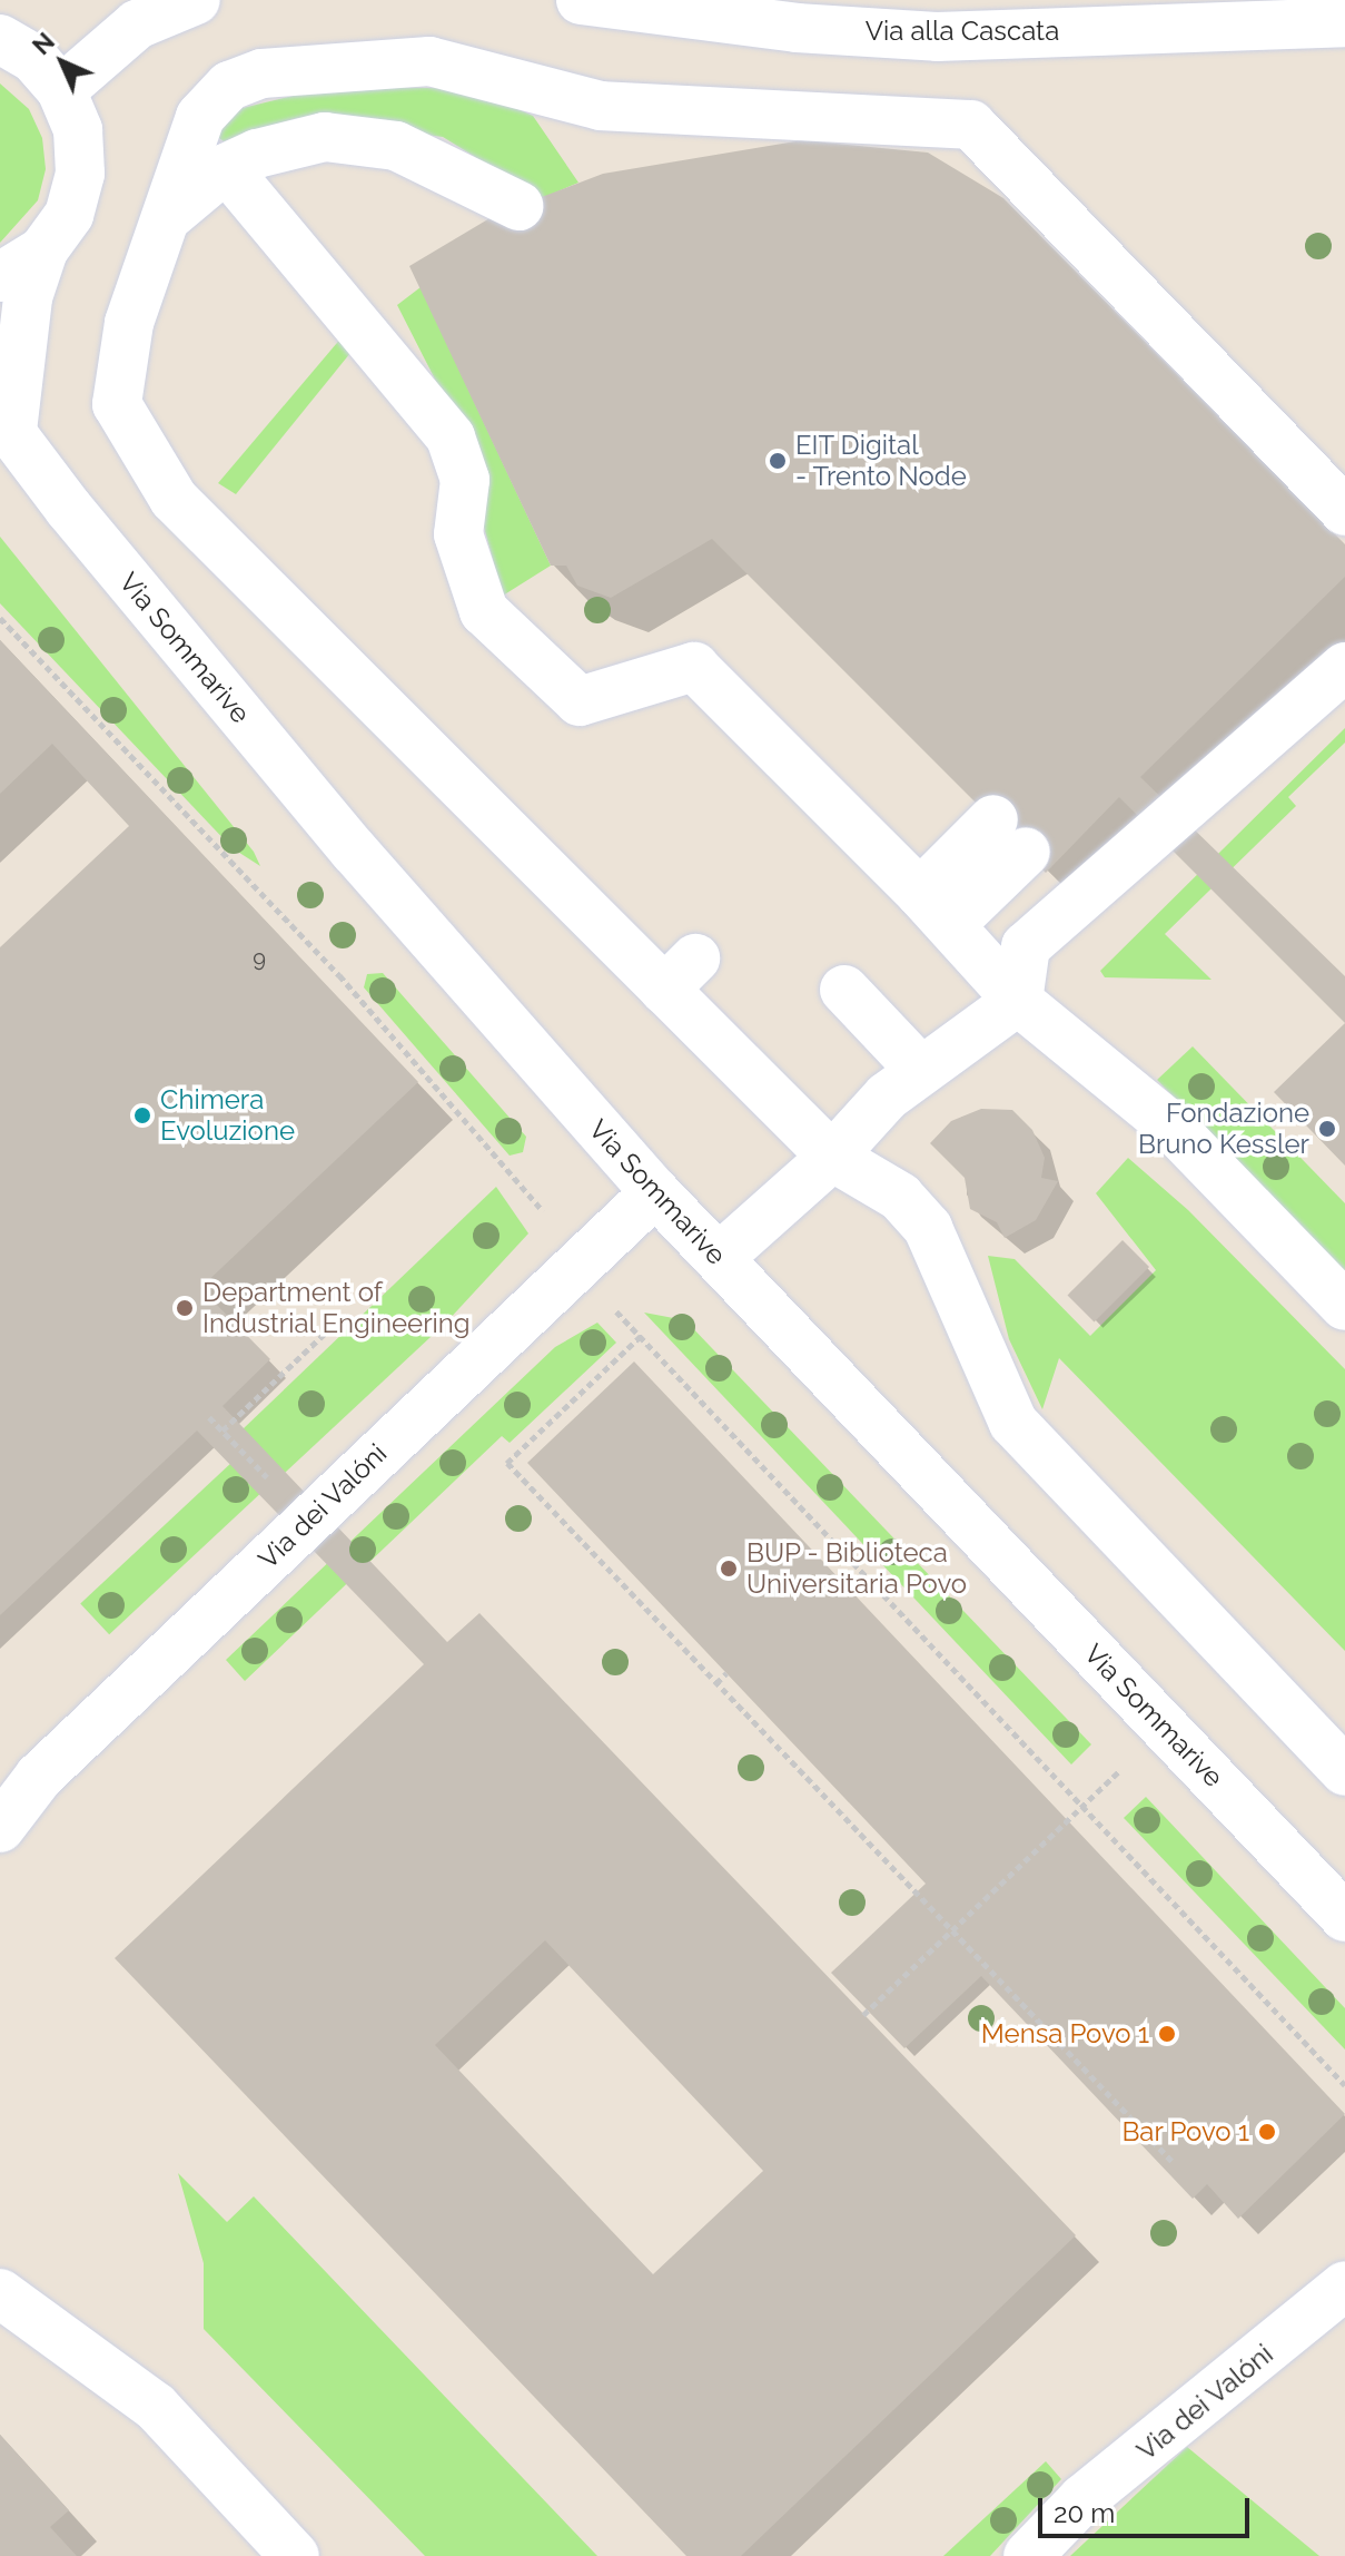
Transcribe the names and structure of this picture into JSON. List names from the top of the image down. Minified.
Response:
{"streets":{"street":["Via alla Cascata","Via Sommarive","Via dei Valóni"]},"crossings":[["Via Sommarive","Via dei Valóni"]],"places":["EIT Digital - Trento Node","Chimera Evoluzione","Fondazione Bruno Kessler","Department of Industrial Engineering","BUP - Biblioteca Universitaria Povo","Mensa Povo 1","Bar Povo 1"],"house_numbers":["9"],"scale_bar":"20 m","north":"top left"}
